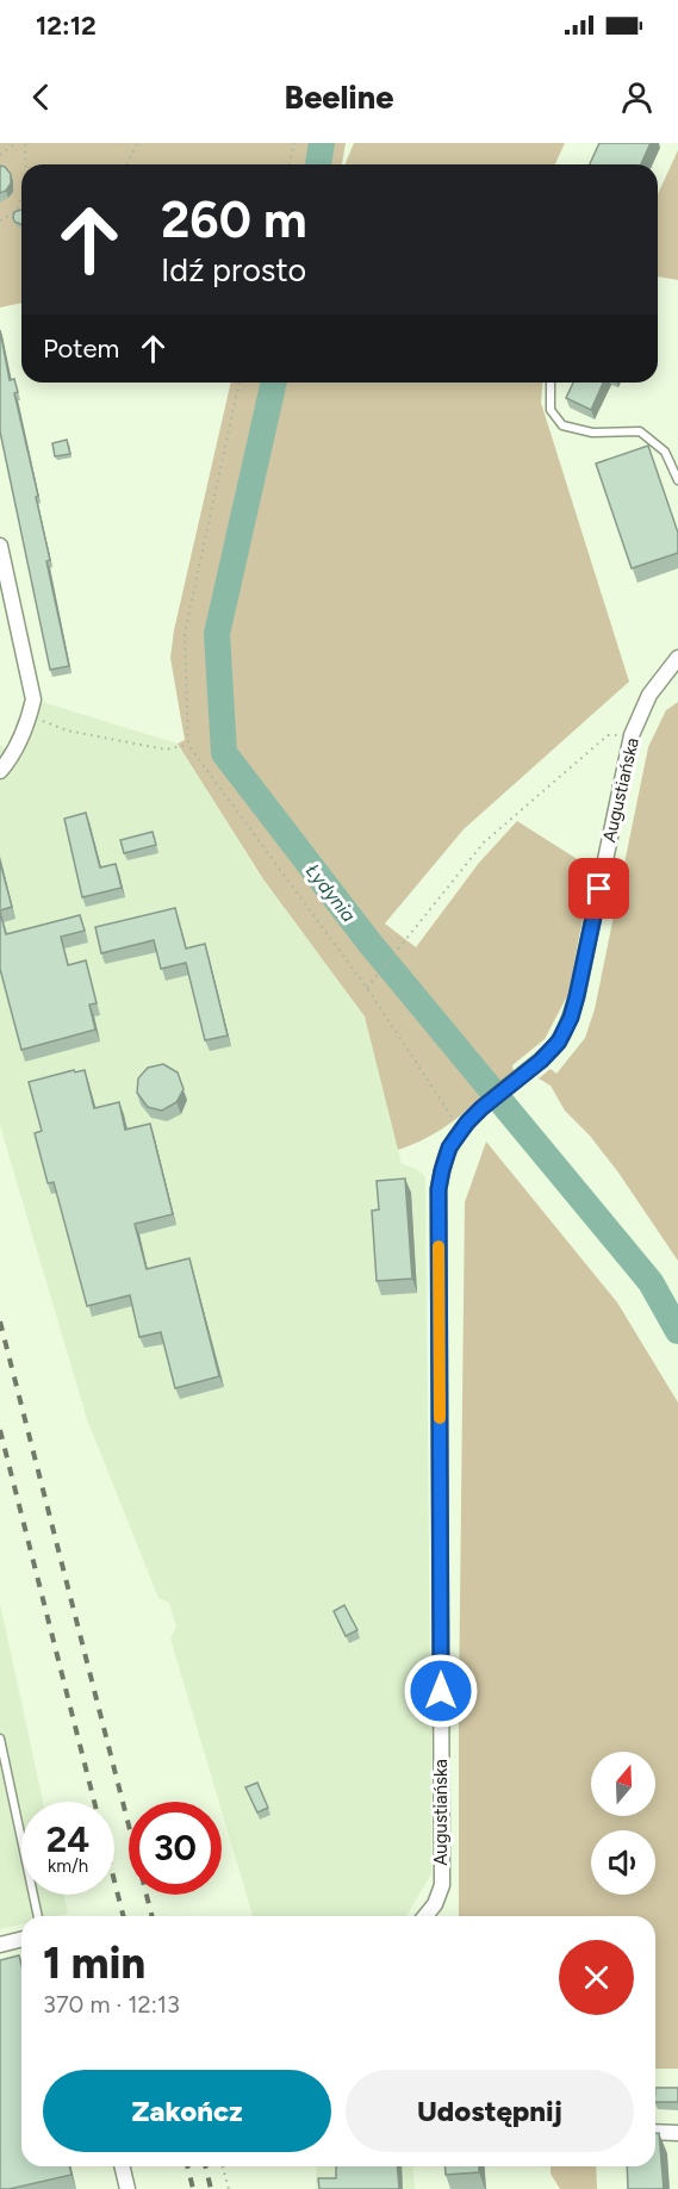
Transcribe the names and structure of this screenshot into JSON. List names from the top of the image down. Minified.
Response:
{"streets":{"street":["Augustiańska"]},"water":["Łydynia"],"north":"top","page":{"status":"12:12","header":"Beeline","turn":["260 m","Idź prosto"],"then":"Potem","speed":"24 km/h","limit":"30","heading":["1 min","370 m · 12:13"],"buttons":["Zakończ","Udostępnij"]}}
